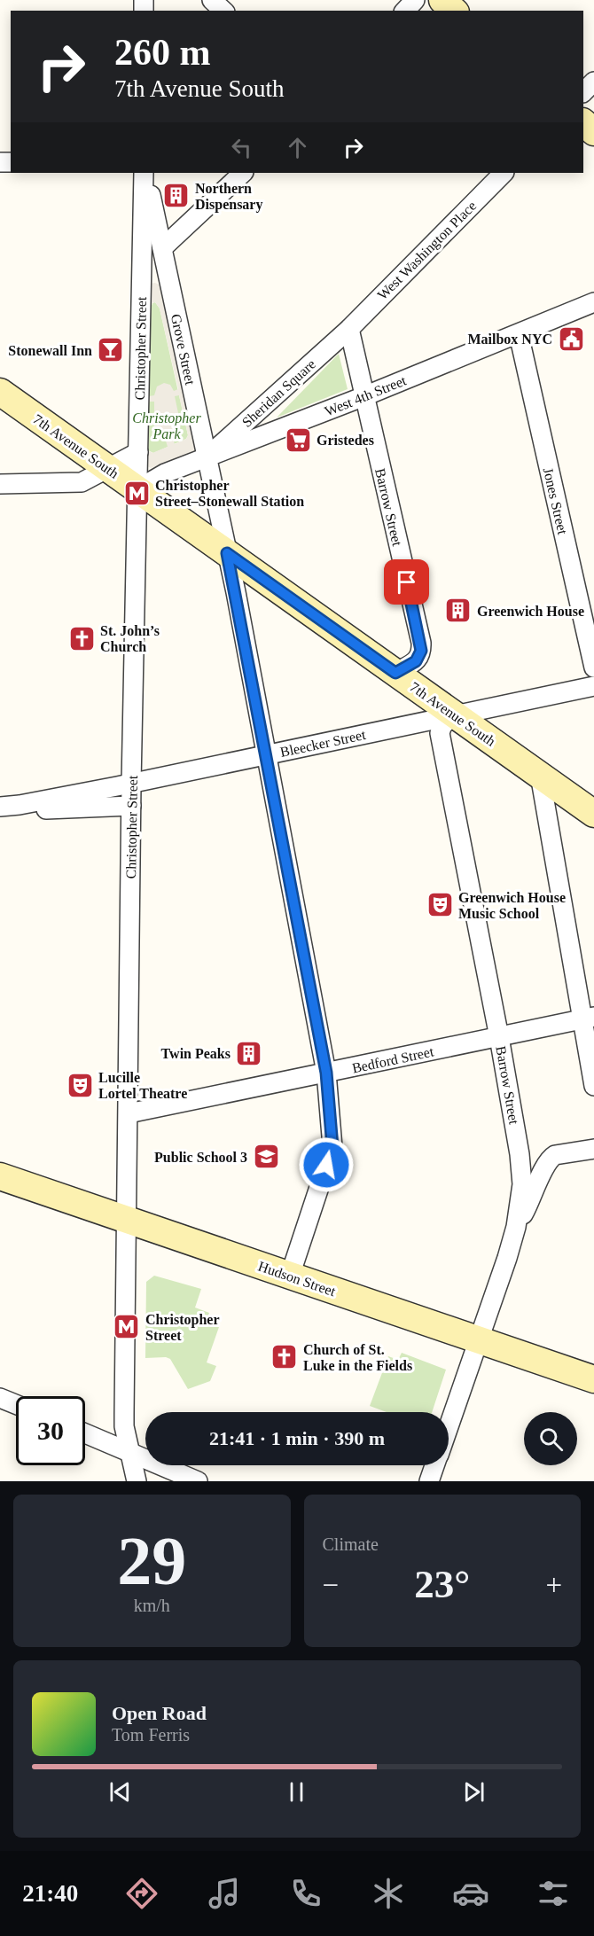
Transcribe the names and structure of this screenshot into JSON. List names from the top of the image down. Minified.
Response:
{"streets":{"main road":["7th Avenue South","Hudson Street"],"street":["West Washington Place","Christopher Street","Grove Street","Sheridan Square","West 4th Street","Jones Street","Barrow Street","Bleecker Street","Bedford Street"]},"crossings":[["West Washington Place","Sheridan Square"],["West Washington Place","Barrow Street"],["Christopher Street","West 4th Street"],["Christopher Street","7th Avenue South"],["Christopher Street","Bleecker Street"],["Christopher Street","Bedford Street"],["Christopher Street","Hudson Street"],["Grove Street","Sheridan Square"],["Grove Street","West 4th Street"],["Grove Street","7th Avenue South"],["Grove Street","Bleecker Street"],["Grove Street","Bedford Street"],["Grove Street","Hudson Street"],["Sheridan Square","West 4th Street"],["Sheridan Square","Barrow Street"],["West 4th Street","7th Avenue South"],["West 4th Street","Jones Street"],["West 4th Street","Barrow Street"],["7th Avenue South","Barrow Street"],["7th Avenue South","Bleecker Street"],["Barrow Street","Bleecker Street"],["Barrow Street","Bedford Street"],["Barrow Street","Hudson Street"]],"parks":["Christopher Park"],"places":{"building":["Northern Dispensary","Greenwich House","Twin Peaks"],"public building":["Mailbox NYC"],"bar":["Stonewall Inn"],"supermarket":["Gristedes"],"metro station":["Christopher Street–Stonewall Station","Christopher Street"],"church":["St. John’s Church","Church of St. Luke in the Fields"],"theatre":["Greenwich House Music School","Lucille Lortel Theatre"],"school or university":["Public School 3"]},"page":{"turn":["260 m","7th Avenue South"],"limit":"30","trip":"21:41 · 1 min · 390 m","tile":[["29","km/h"],"Climate"],"heat":["−","23°","+"],"song":["Open Road","Tom Ferris"],"tabs":"21:40"}}
